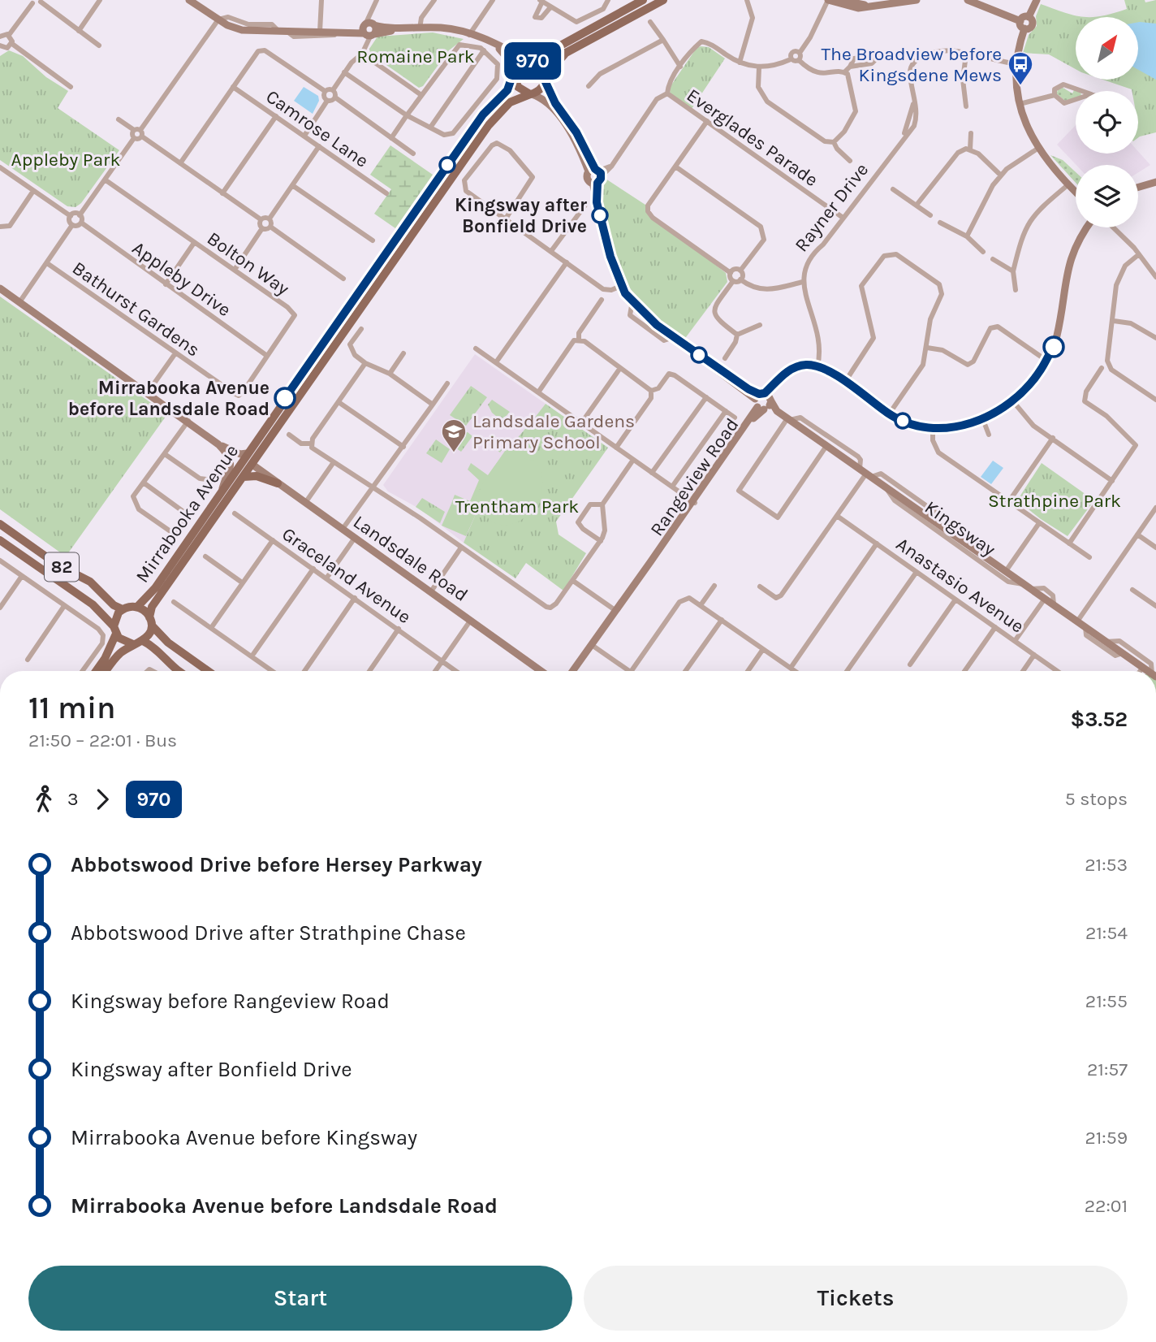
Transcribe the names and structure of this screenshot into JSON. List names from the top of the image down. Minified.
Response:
{"streets":{"main road":["Mirrabooka Avenue","82"],"street":["Camrose Lane","Everglades Parade","Rayner Drive","Bolton Way","Appleby Drive","Bathurst Gardens","Rangeview Road","Kingsway","Landsdale Road","Graceland Avenue","Anastasio Avenue"]},"crossings":[["Everglades Parade","Rayner Drive"],["Rayner Drive","Rangeview Road"],["Bolton Way","Appleby Drive"],["Bolton Way","Bathurst Gardens"],["Rangeview Road","Kingsway"],["Mirrabooka Avenue","Kingsway"],["Mirrabooka Avenue","Landsdale Road"],["Mirrabooka Avenue","82"]],"parks":["Romaine Park","Appleby Park","Strathpine Park","Trentham Park"],"places":{"bus stop":["The Broadview before Kingsdene Mews"],"other":["Kingsway after Bonfield Drive","Mirrabooka Avenue before Landsdale Road"],"school or university":["Landsdale Gardens Primary School"]},"lines":["bus line 970"],"north":"top right","page":{"on_map":"970","heading":["11 min","21:50 – 22:01 · Bus","$3.52"],"legs":["3","970","5 stops"],"list":[{"name":"Abbotswood Drive before Hersey Parkway","value":"21:53"},{"name":"Abbotswood Drive after Strathpine Chase","value":"21:54"},{"name":"Kingsway before Rangeview Road","value":"21:55"},{"name":"Kingsway after Bonfield Drive","value":"21:57"},{"name":"Mirrabooka Avenue before Kingsway","value":"21:59"},{"name":"Mirrabooka Avenue before Landsdale Road","value":"22:01"}],"buttons":["Start","Tickets"]}}
